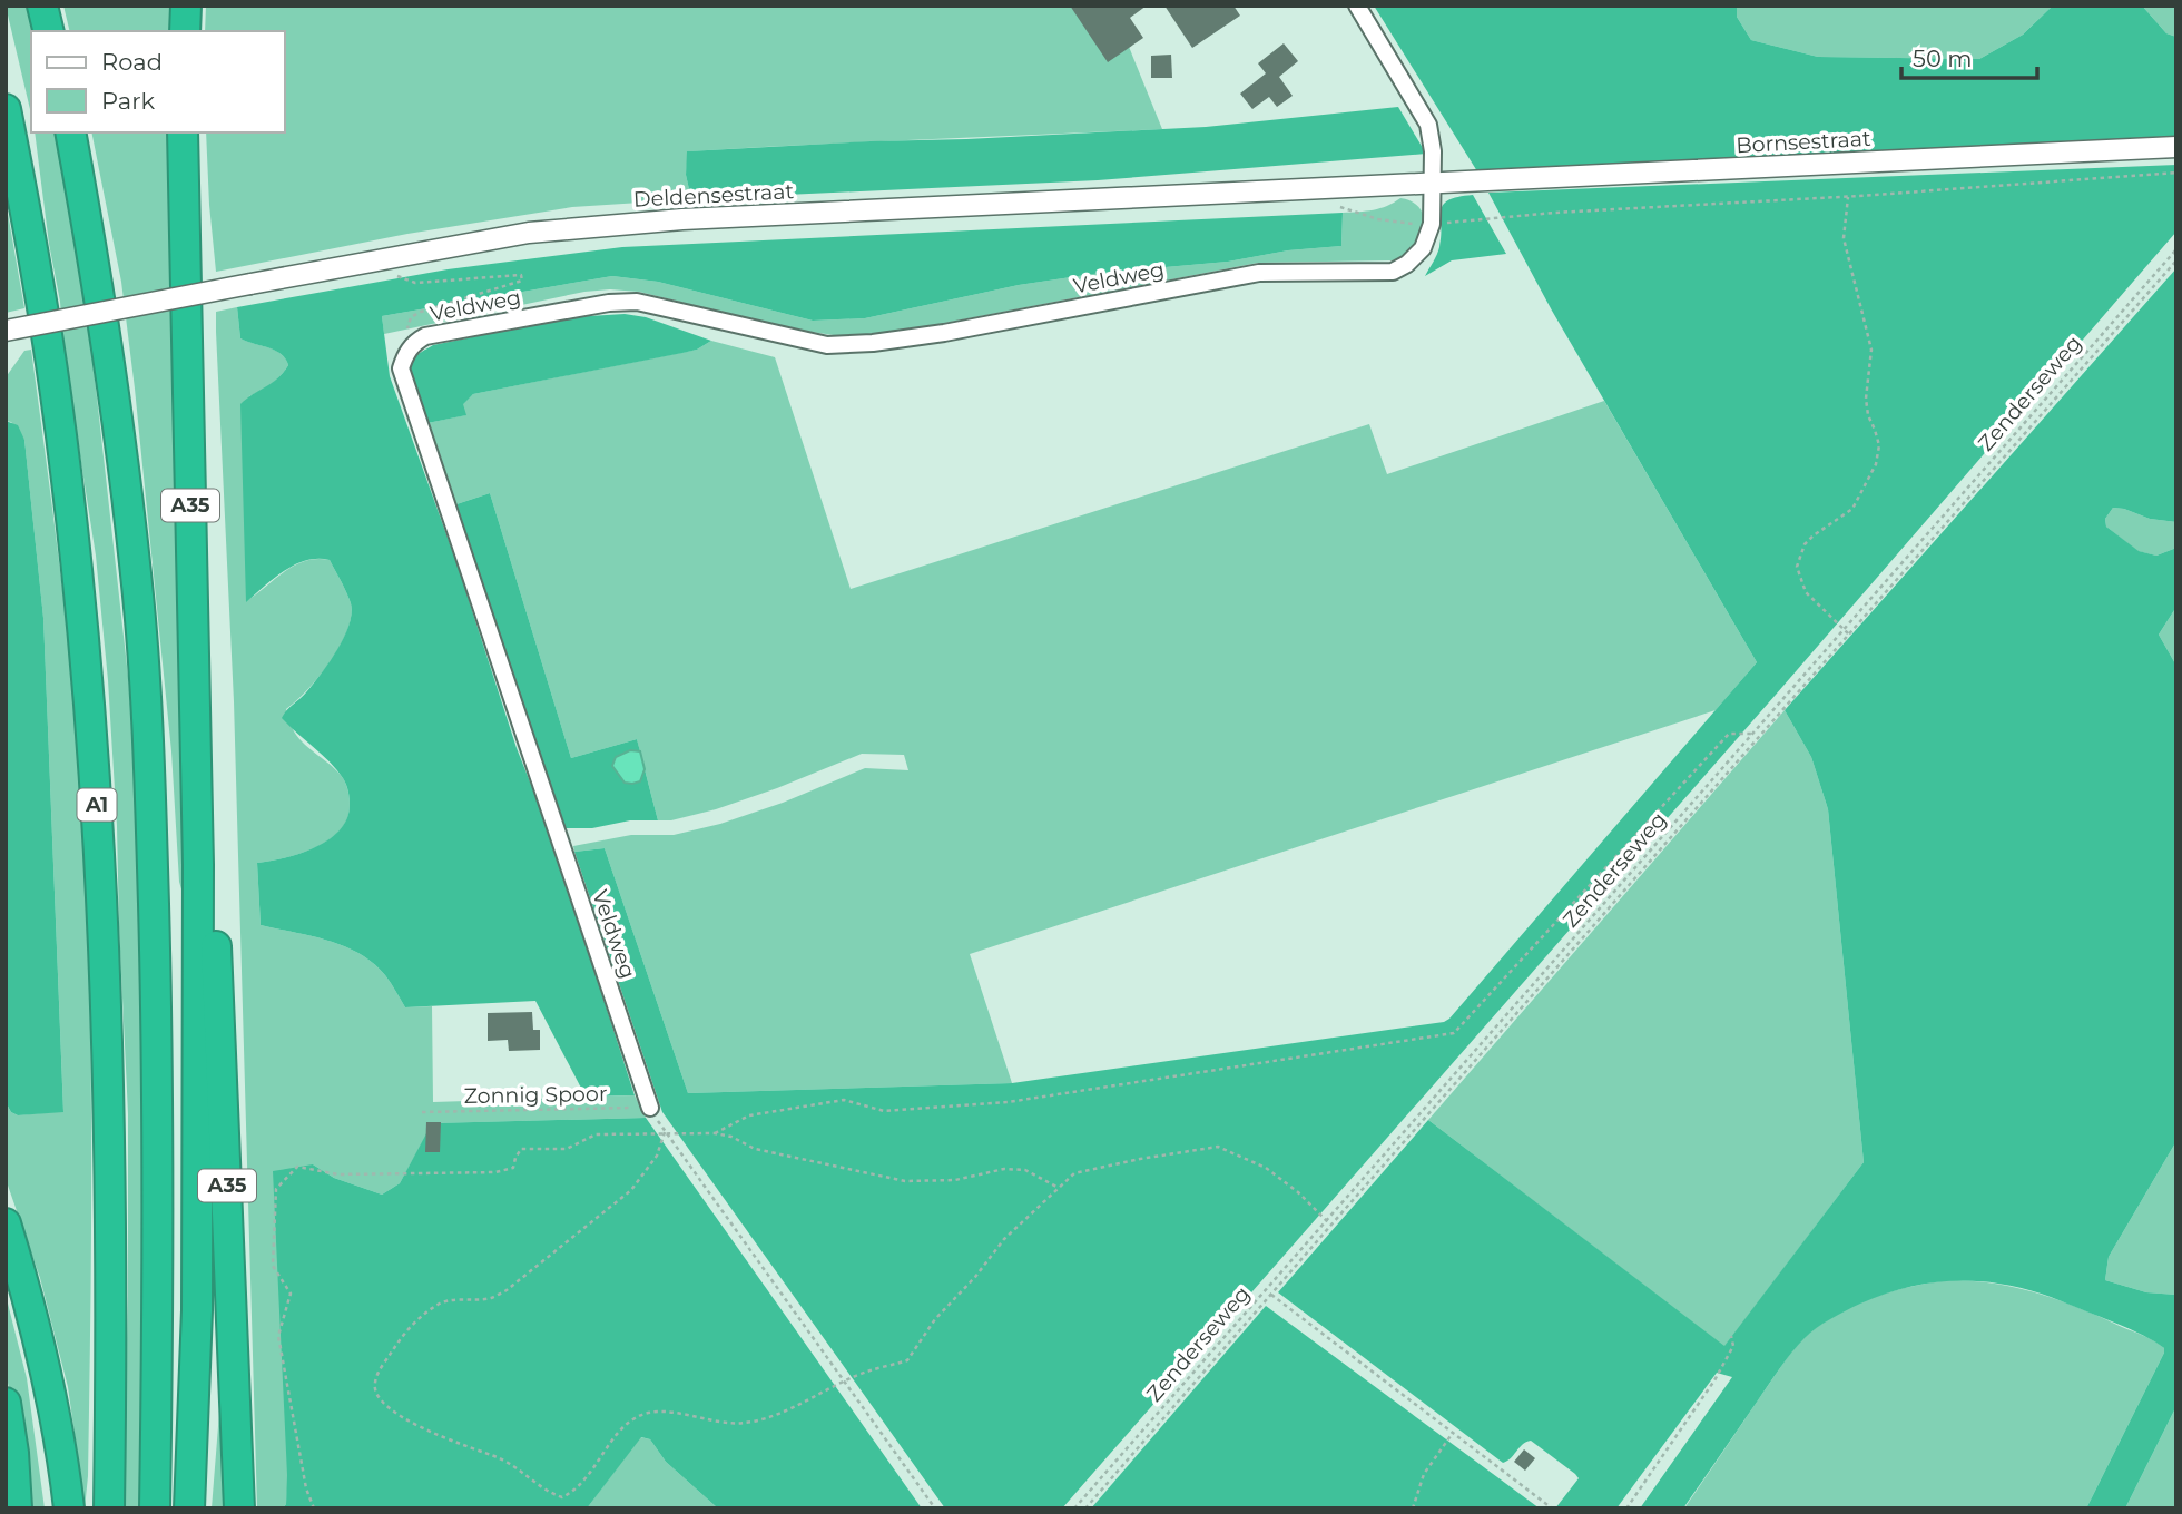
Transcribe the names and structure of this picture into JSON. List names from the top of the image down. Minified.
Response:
{"streets":{"highway":["A35","A1"],"street":["Bornsestraat","Deldensestraat","Veldweg"],"path":["Zenderseweg","Zonnig Spoor"]},"crossings":[["Bornsestraat","Deldensestraat"],["Bornsestraat","Veldweg"],["Deldensestraat","Veldweg"],["Veldweg","Zonnig Spoor"]],"legend":["Road","Park"],"scale_bar":"50 m"}
